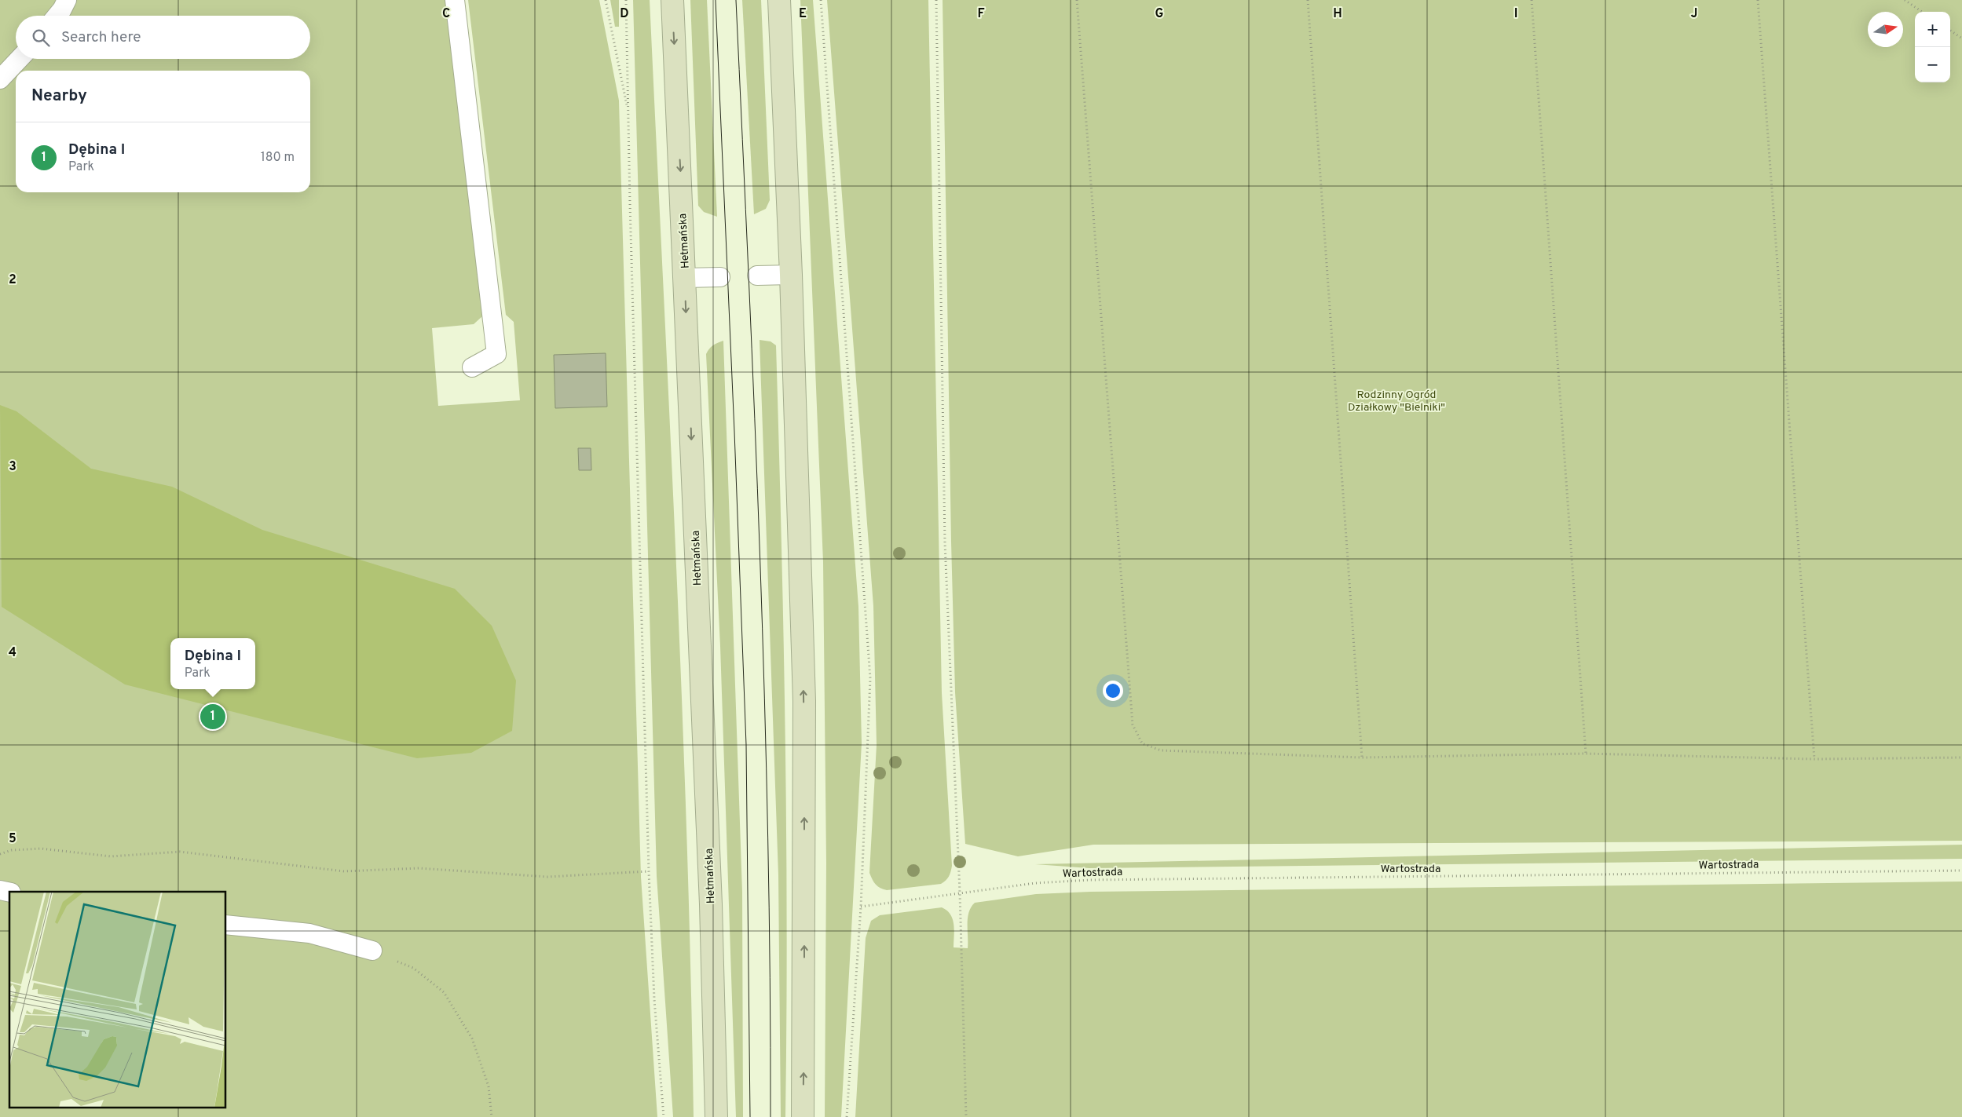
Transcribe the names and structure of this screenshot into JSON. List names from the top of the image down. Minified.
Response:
{"streets":{"main road":["Hetmańska"],"path":["Wartostrada"]},"parks":["Rodzinny Ogród Działkowy \"Bielniki\""],"north":"right","page":{"map_buttons":["+","−"],"search":"Search here","heading":"Nearby","list":[{"mark":"1","name":"Dębina I","note":"Park","value":"180 m"}],"popup":["Dębina I","Park"],"pins":"1"},"grid":{"columns":["C","D","E","F","G","H","I","J"],"rows":["2","3","4","5"]}}
